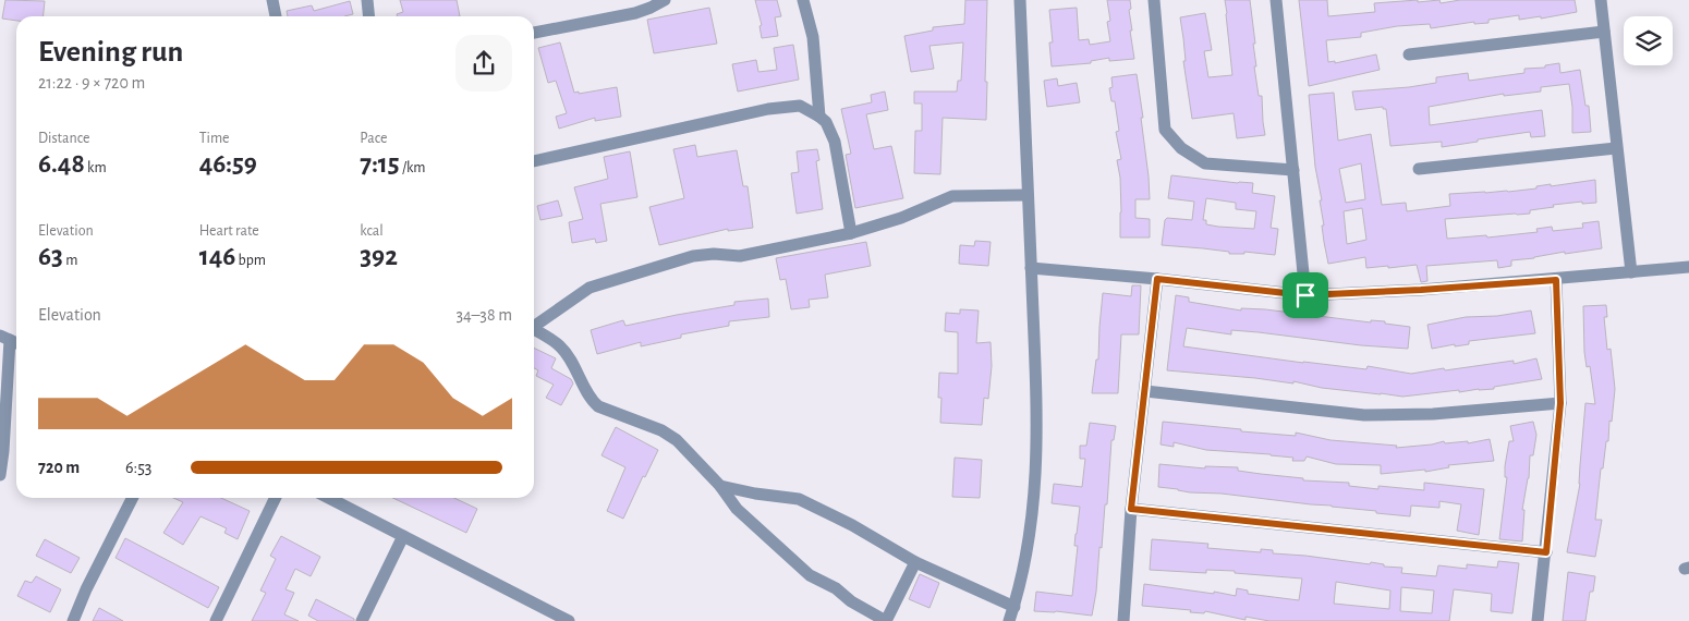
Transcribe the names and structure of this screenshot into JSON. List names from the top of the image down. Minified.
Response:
{"page":{"heading":["Evening run","21:22 · 9 × 720 m"],"stats":[["Distance","6.48 km"],["Time","46:59"],["Pace","7:15 /km"],["Elevation","63 m"],["Heart rate","146 bpm"],["kcal","392"]],"chart":["Elevation","34–38 m"],"list":[{"name":"720 m","note":"6:53"}]}}
